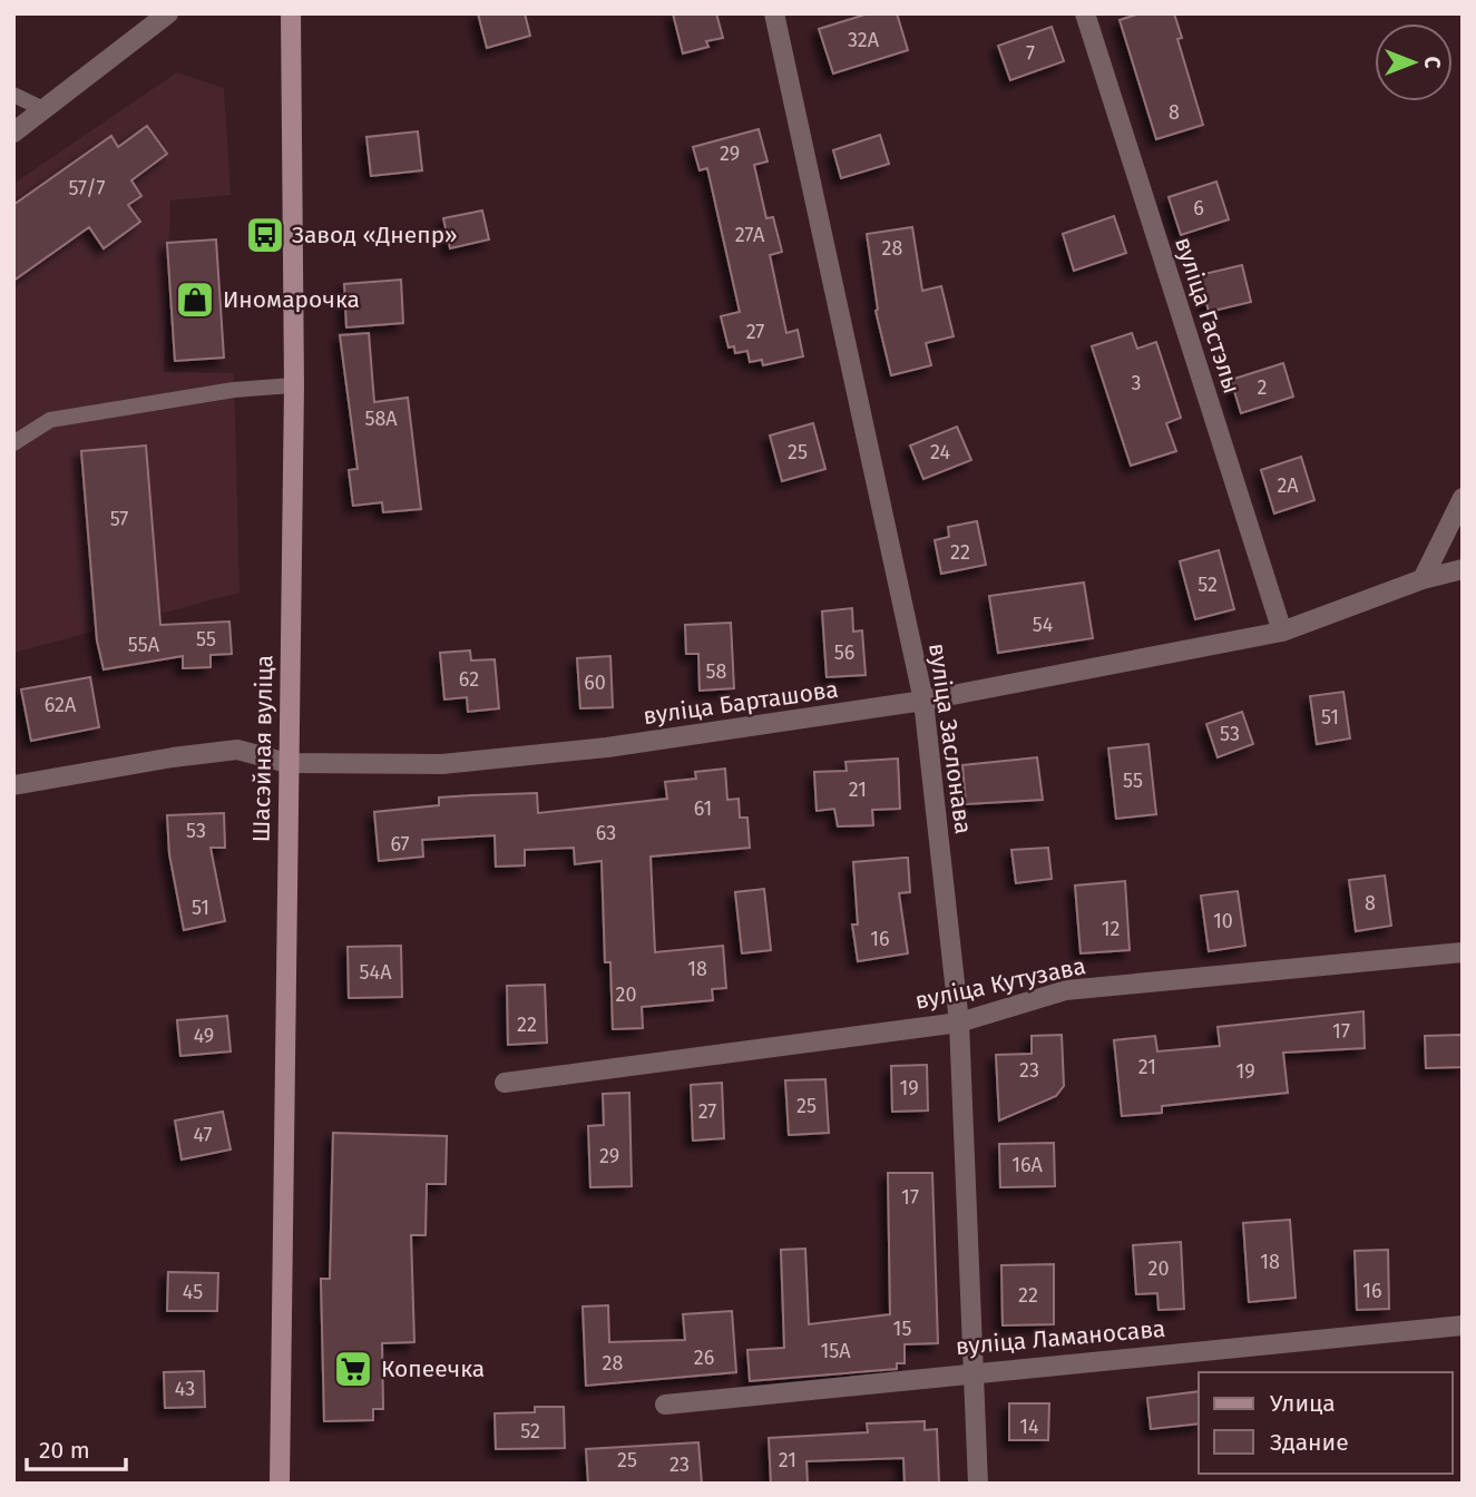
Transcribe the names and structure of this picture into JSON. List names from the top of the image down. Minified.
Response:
{"streets":{"main road":["Шасэйная вуліца"],"street":["вуліца Гастэлы","вуліца Барташова","вуліца Заслонава","вуліца Кутузава","вуліца Ламаносава"]},"crossings":[["вуліца Гастэлы","вуліца Барташова"],["вуліца Барташова","вуліца Заслонава"],["вуліца Барташова","Шасэйная вуліца"],["вуліца Заслонава","вуліца Кутузава"],["вуліца Заслонава","вуліца Ламаносава"]],"places":{"bus stop":["Завод «Днепр»"],"shop":["Иномарочка"],"supermarket":["Копеечка"]},"house_numbers":["32А","7","8","29","57/7","6","27А","28","27","3","2","58А","25","24","2А","57","22","52","54","55","55А","56","58","62","60","62А","51","53","55","21","61","53","63","67","8","51","10","12","16","18","54А","20","22","17","49","21","23","19","19","25","27","47","29","16А","17","18","20","16","45","22","15","15А","26","28","43","14","52","25","21","23"],"legend":["Улица","Здание"],"scale_bar":"20 m","north":"right"}
